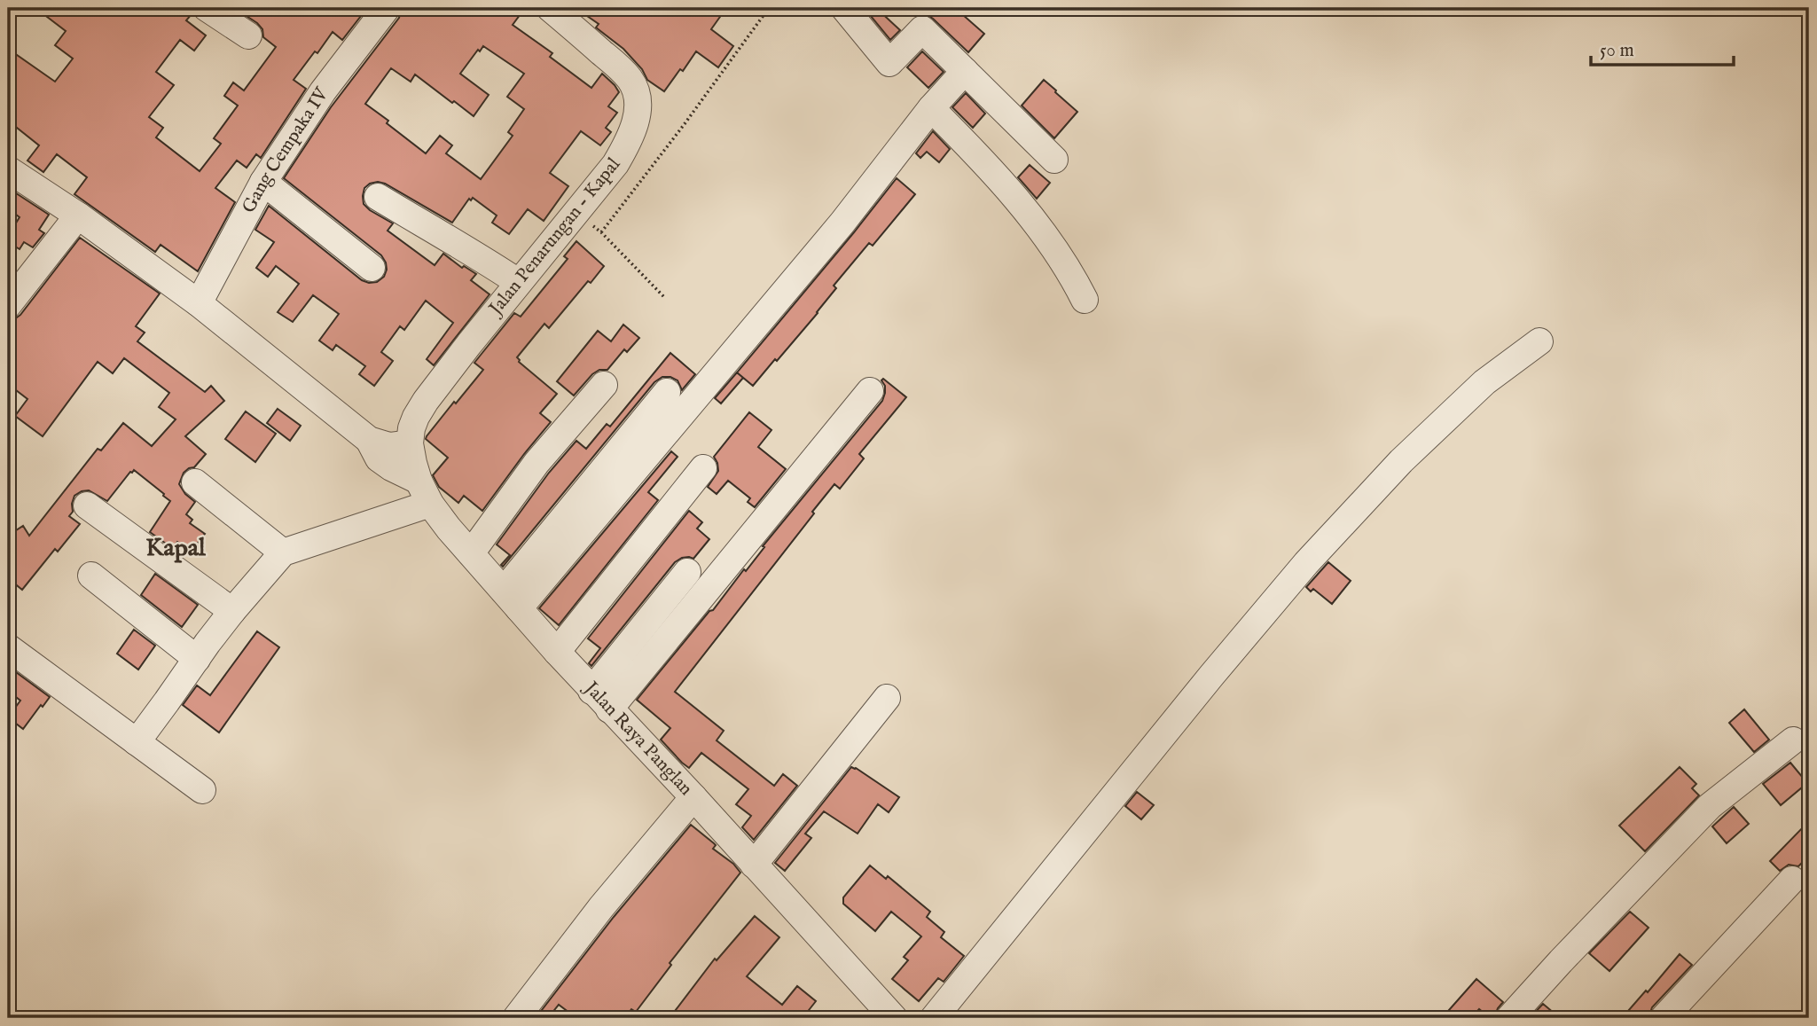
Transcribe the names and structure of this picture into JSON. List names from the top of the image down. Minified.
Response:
{"streets":{"street":["Gang Cempaka IV","Jalan Penarungan - Kapal","Jalan Raya Panglan"]},"crossings":[["Jalan Penarungan - Kapal","Jalan Raya Panglan"]],"districts":["Kapal"],"scale_bar":"50 m"}
